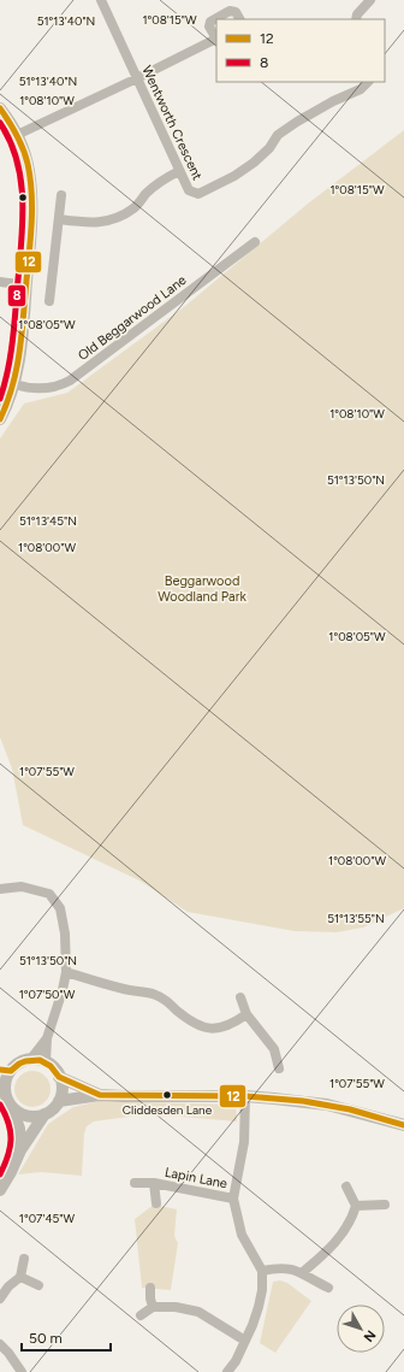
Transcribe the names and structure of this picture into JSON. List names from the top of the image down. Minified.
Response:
{"streets":{"street":["Wentworth Crescent","Old Beggarwood Lane","Lapin Lane"]},"parks":["Beggarwood Woodland Park"],"places":["Cliddesden Lane"],"lines":["transit line 12","transit line 8"],"legend":["12","8"],"scale_bar":"50 m","north":"bottom right","coordinates":["1°08'15\"W","51°13'40\"N","1°08'10\"W","1°08'05\"W","51°13'50\"N","51°13'45\"N","1°08'00\"W","1°07'55\"W","51°13'55\"N","1°07'50\"W","1°07'45\"W"]}
